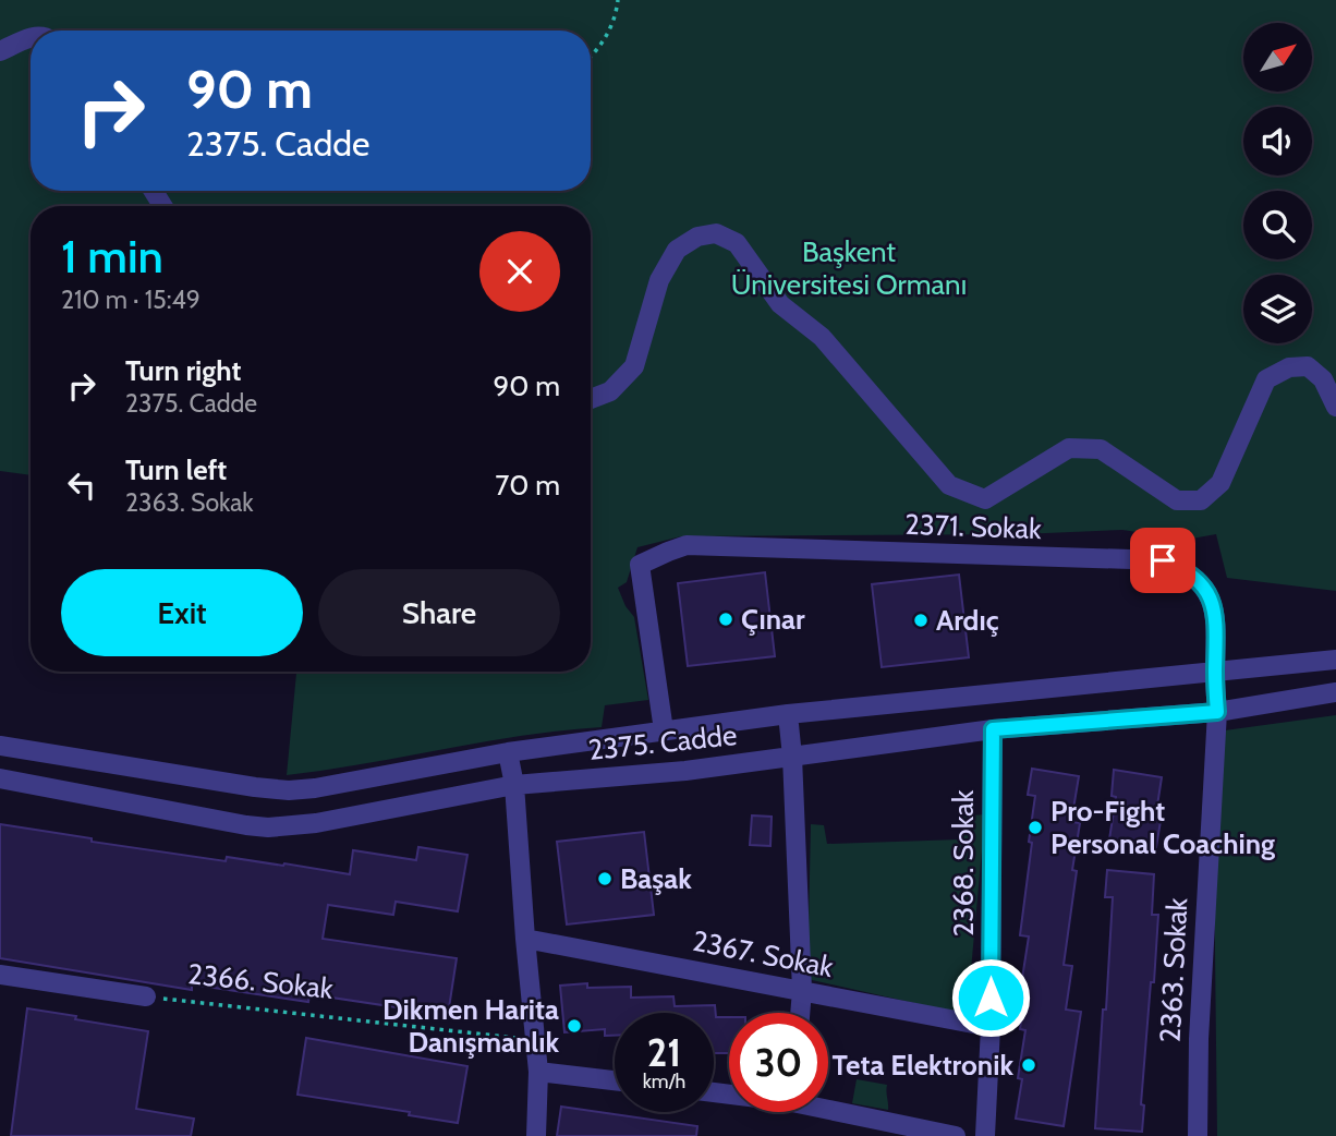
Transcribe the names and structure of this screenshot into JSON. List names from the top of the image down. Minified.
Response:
{"streets":{"street":["2371. Sokak","2375. Cadde","2368. Sokak","2367. Sokak","2363. Sokak","2366. Sokak"]},"crossings":[["2371. Sokak","2375. Cadde"],["2371. Sokak","2363. Sokak"],["2375. Cadde","2368. Sokak"],["2375. Cadde","2363. Sokak"],["2368. Sokak","2367. Sokak"]],"parks":["Başkent Üniversitesi Ormanı"],"places":["Çınar","Ardıç","Pro-Fight Personal Coaching","Başak","Dikmen Harita Danışmanlık","Teta Elektronik"],"north":"top right","page":{"turn":["90 m","2375. Cadde"],"heading":["1 min","210 m · 15:49"],"list":[{"name":"Turn right","note":"2375. Cadde","value":"90 m"},{"name":"Turn left","note":"2363. Sokak","value":"70 m"}],"buttons":["Exit","Share"],"speed":"21 km/h","limit":"30"}}
